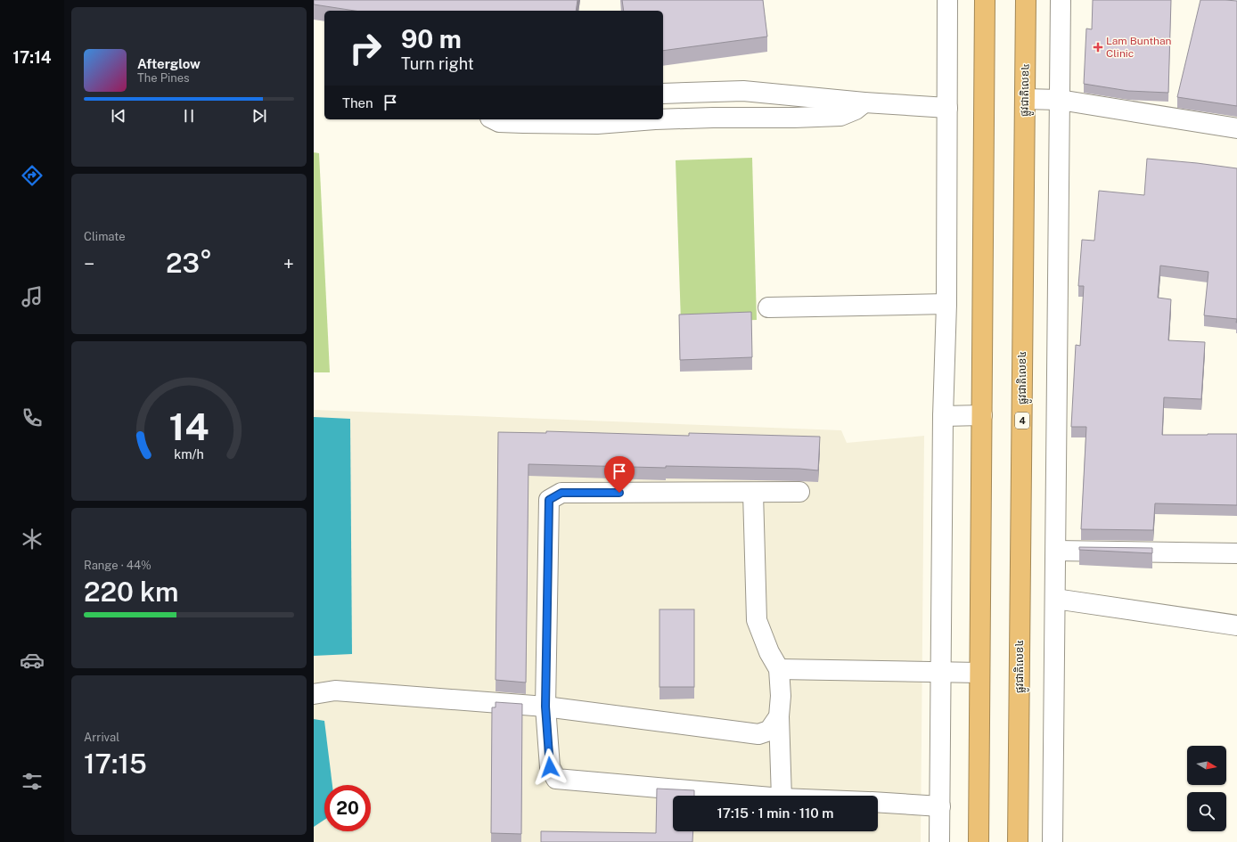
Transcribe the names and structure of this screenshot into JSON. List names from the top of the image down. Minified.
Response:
{"streets":{"highway":["ផ្លូវជាតិលេខ៤","4"]},"places":{"health":["Lam Bunthan Clinic"]},"north":"right","page":{"tabs":"17:14","turn":["90 m","Turn right"],"song":["Afterglow","The Pines"],"then":"Then","tile":["Climate",["Range · 44%","220 km"],["Arrival","17:15"]],"heat":["−","23°","+"],"limit":"20","trip":"17:15 · 1 min · 110 m","gauge":["14","km/h"]}}
